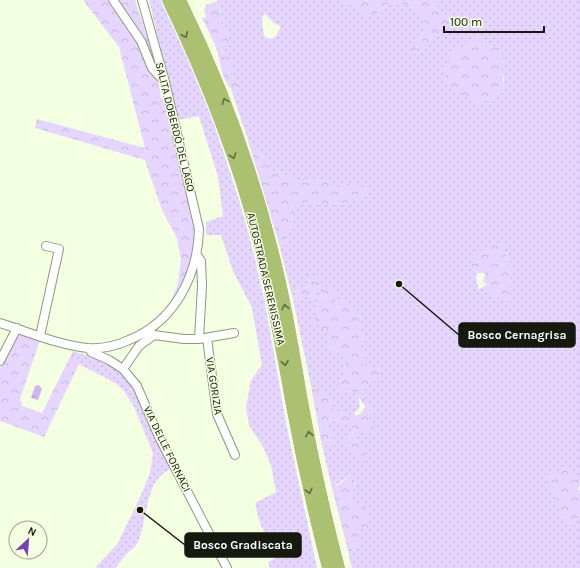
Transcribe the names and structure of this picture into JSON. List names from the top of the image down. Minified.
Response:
{"streets":{"highway":["AUTOSTRADA SERENISSIMA"],"street":["SALITA DOBERDÒ DEL LAGO","VIA GORIZIA","VIA DELLE FORNACI"]},"crossings":[["SALITA DOBERDÒ DEL LAGO","VIA GORIZIA"],["SALITA DOBERDÒ DEL LAGO","VIA DELLE FORNACI"]],"places":["Bosco Cernagrisa","Bosco Gradiscata"],"scale_bar":"100 m","north":"top right"}
